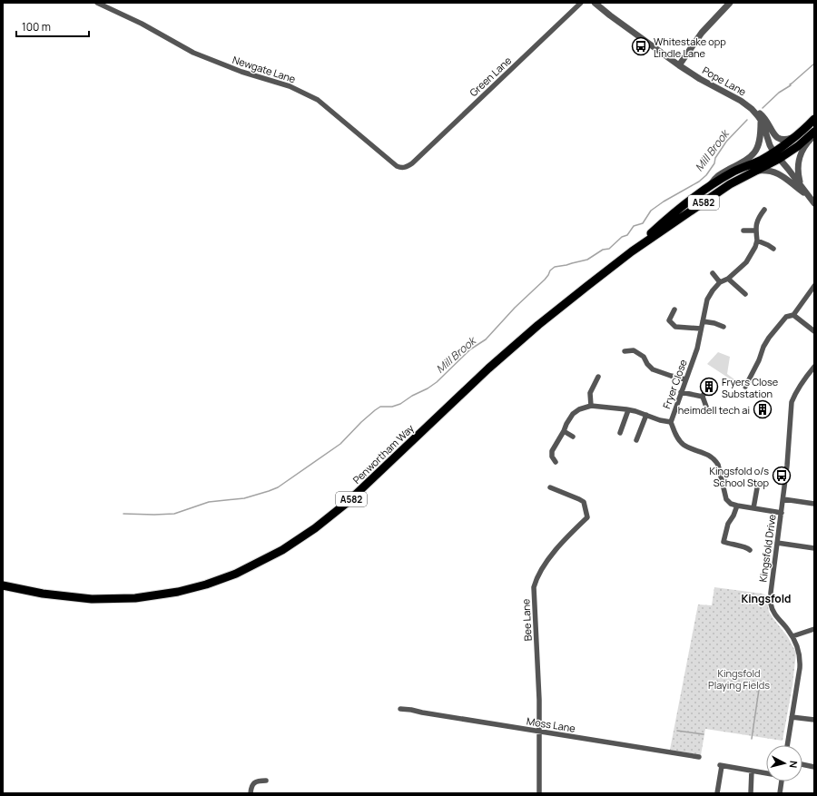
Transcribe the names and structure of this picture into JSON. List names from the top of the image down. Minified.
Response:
{"streets":{"highway":["A582","Penwortham Way"],"street":["Newgate Lane","Green Lane","Pope Lane","Fryer Close","Kingsfold Drive","Bee Lane","Moss Lane"]},"crossings":[["Newgate Lane","Green Lane"],["Pope Lane","A582"],["Pope Lane","Penwortham Way"],["A582","Penwortham Way"],["Bee Lane","Moss Lane"]],"districts":["Kingsfold"],"water":["Mill Brook"],"parks":["Kingsfold Playing Fields"],"places":{"bus stop":["Whitestake opp Lindle Lane","Kingsfold o/s School Stop"],"building":["Fryers Close Substation","heimdell tech ai"]},"scale_bar":"100 m","north":"right"}
